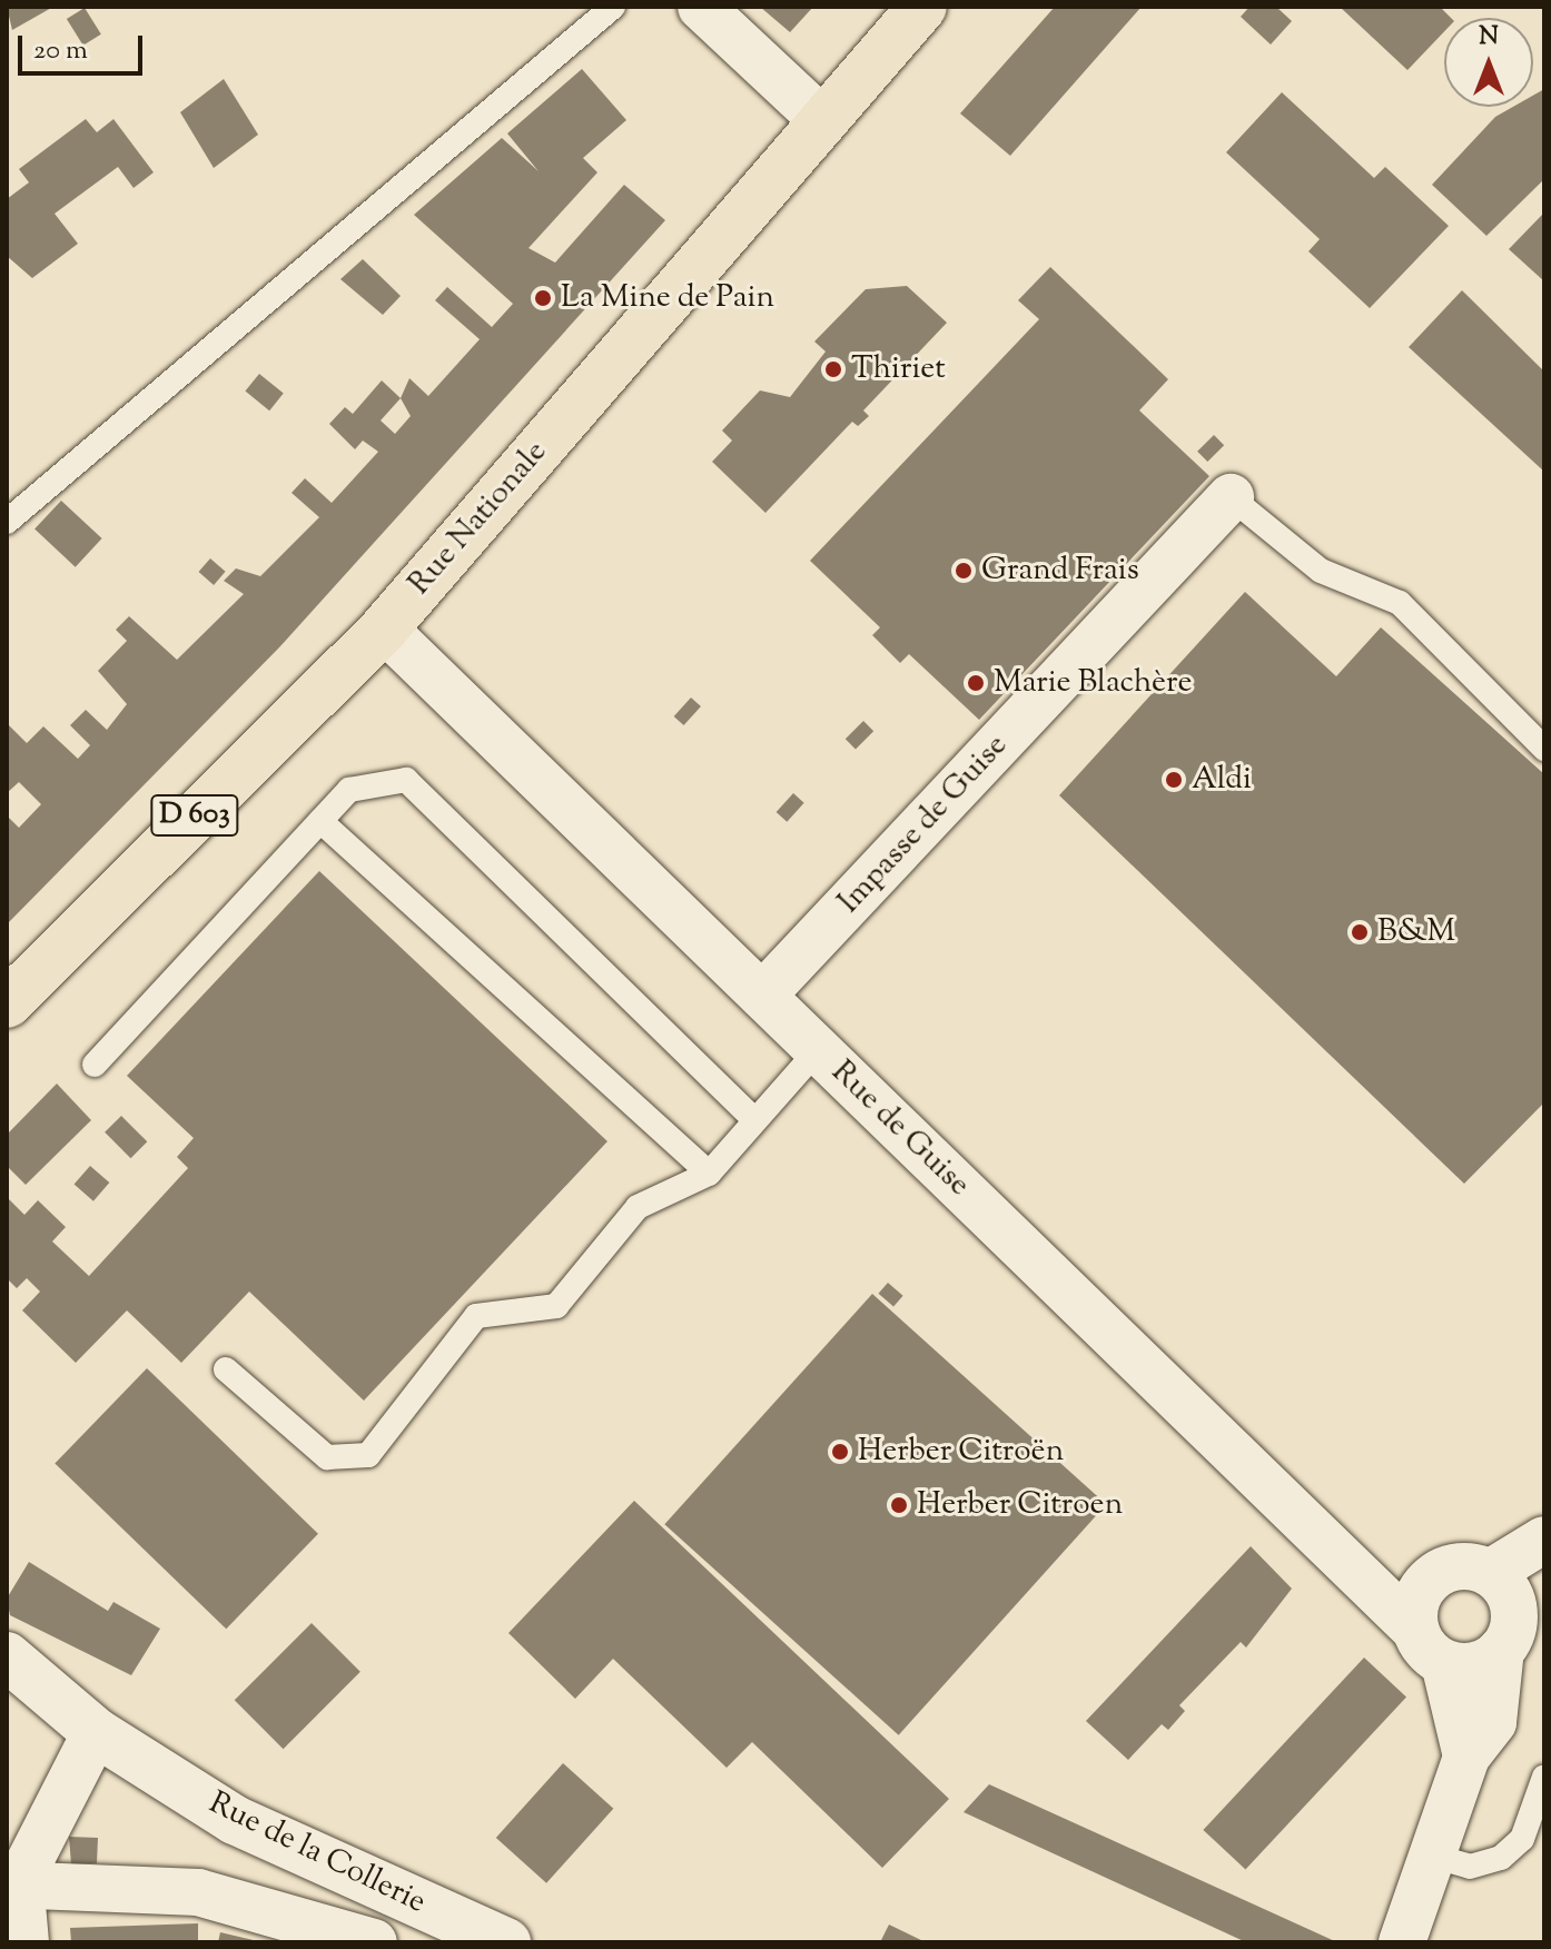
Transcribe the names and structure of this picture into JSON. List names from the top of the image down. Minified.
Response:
{"streets":{"main road":["Rue Nationale","D 603"],"street":["Impasse de Guise","Rue de Guise","Rue de la Collerie"]},"crossings":[["Rue Nationale","Rue de Guise"],["Impasse de Guise","Rue de Guise"]],"places":["La Mine de Pain","Thiriet","Grand Frais","Marie Blachère","Aldi","B&M","Herber Citroën","Herber Citroen"],"scale_bar":"20 m","north":"top"}
